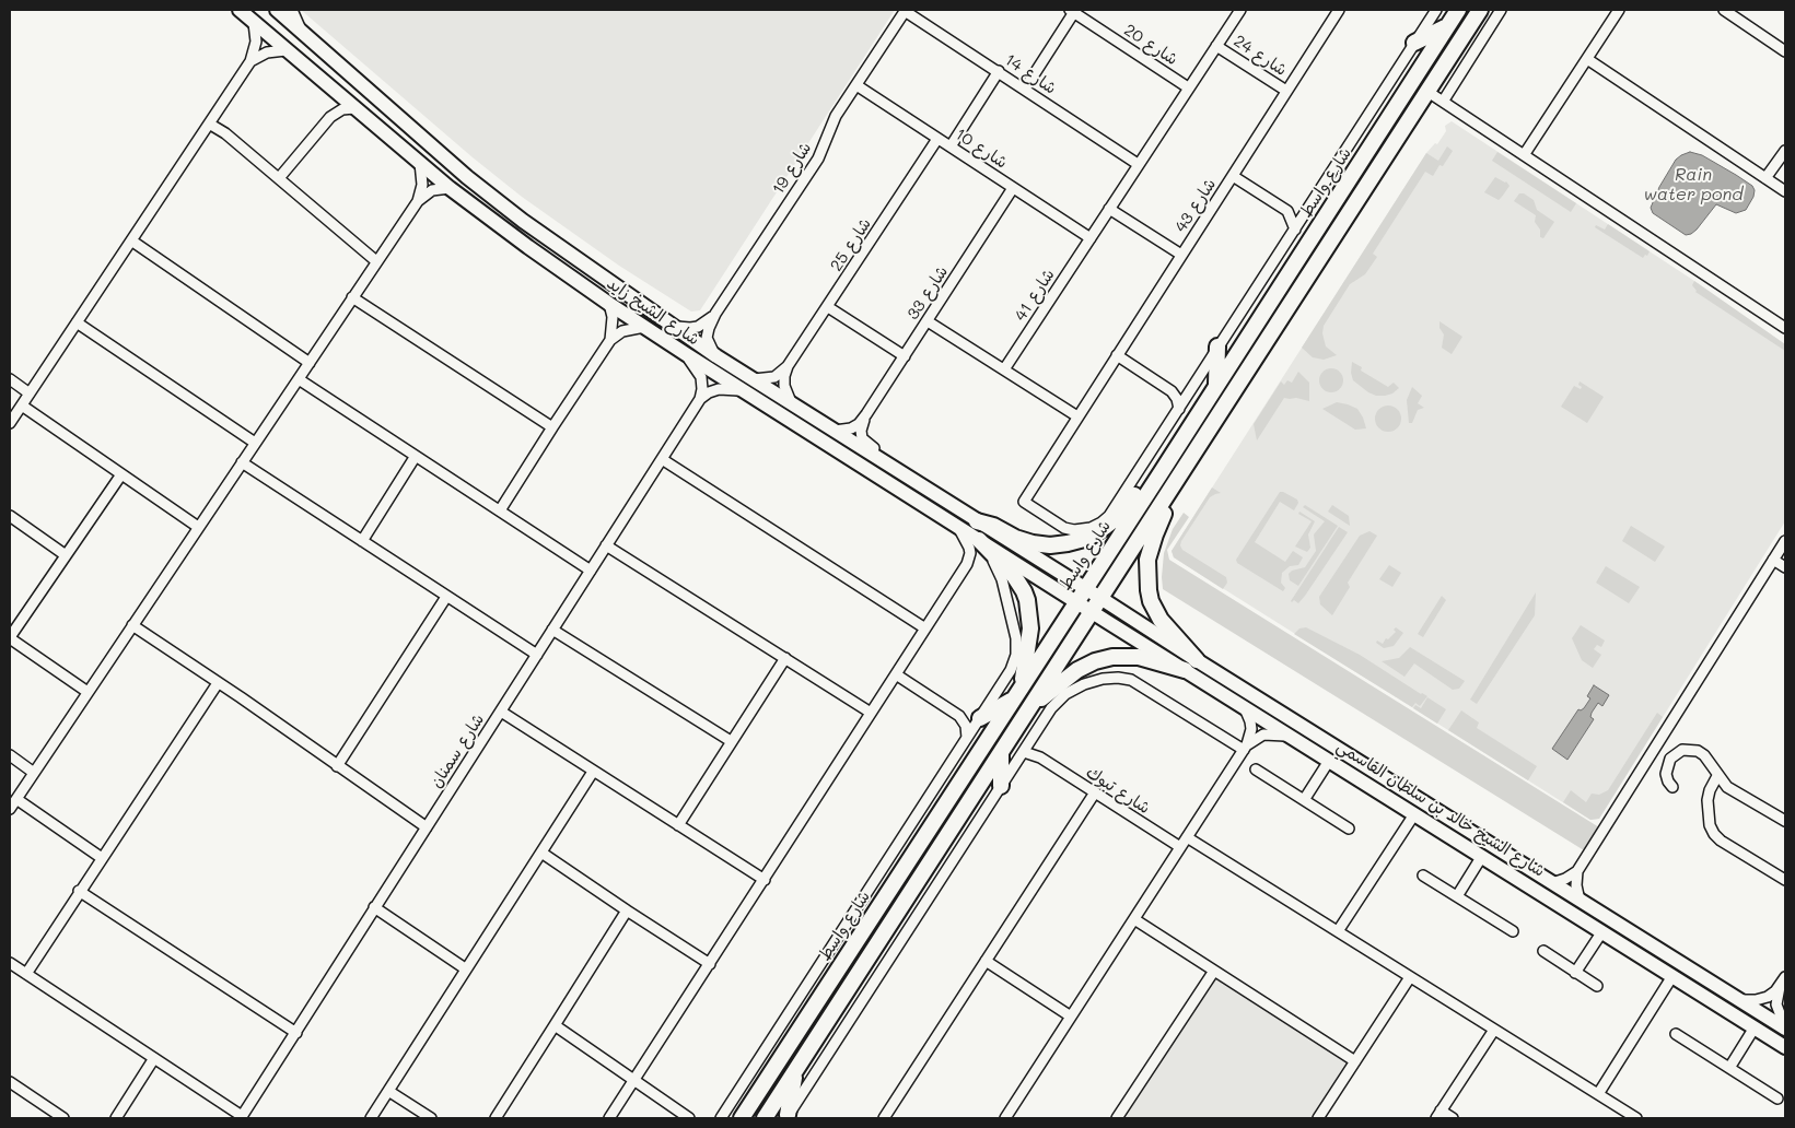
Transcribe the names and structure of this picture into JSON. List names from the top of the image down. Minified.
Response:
{"streets":{"main road":["شارع واسط","شارع الشيخ زايد","شارع الشيخ خالد بن سلطان القاسمي"],"street":["شارع 20","شارع 24","شارع 14","شارع 10","شارع 19","شارع 43","شارع 25","شارع 33","شارع 41","شارع سمنان","شارع تبوك"]},"crossings":[["شارع 20","شارع 41"],["شارع 24","شارع 43"],["شارع 24","شارع 41"],["شارع 14","شارع 19"],["شارع 14","شارع 41"],["شارع 10","شارع 19"],["شارع 10","شارع 25"],["شارع 10","شارع 33"],["شارع 10","شارع 41"],["شارع واسط","شارع الشيخ زايد"],["شارع واسط","شارع الشيخ خالد بن سلطان القاسمي"],["شارع 25","شارع الشيخ زايد"],["شارع 33","شارع الشيخ زايد"],["شارع الشيخ زايد","شارع الشيخ خالد بن سلطان القاسمي"]],"water":["Rain water pond"]}
